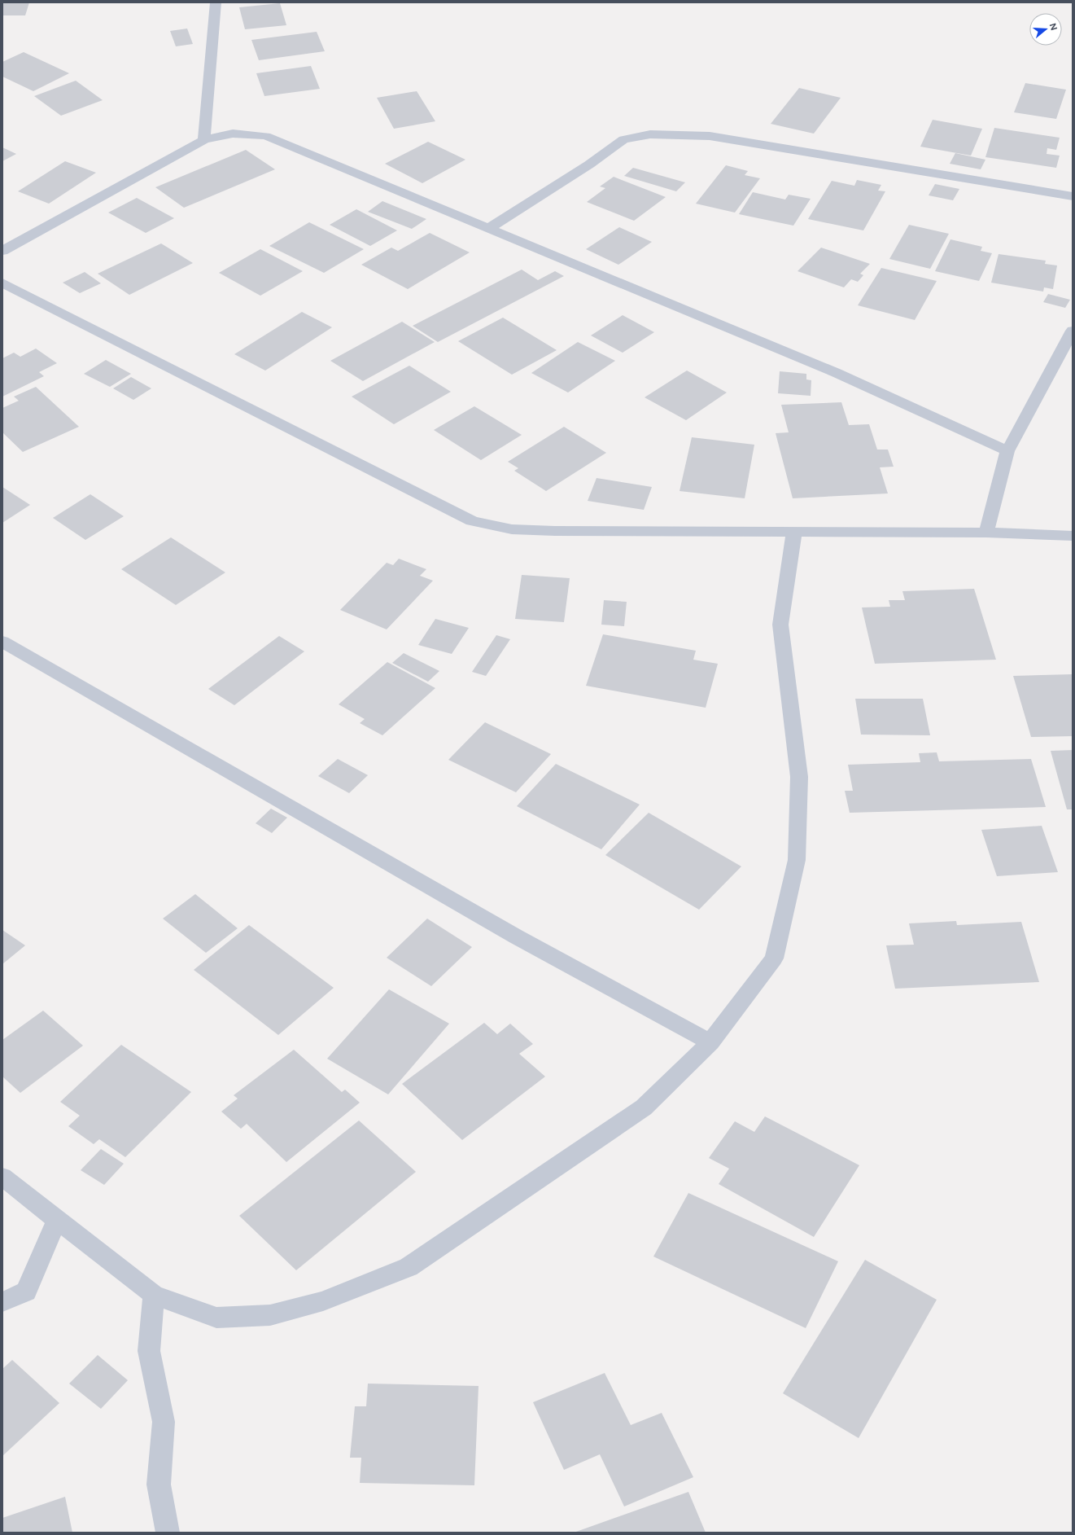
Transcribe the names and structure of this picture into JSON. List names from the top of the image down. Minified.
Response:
{"north":"right"}
